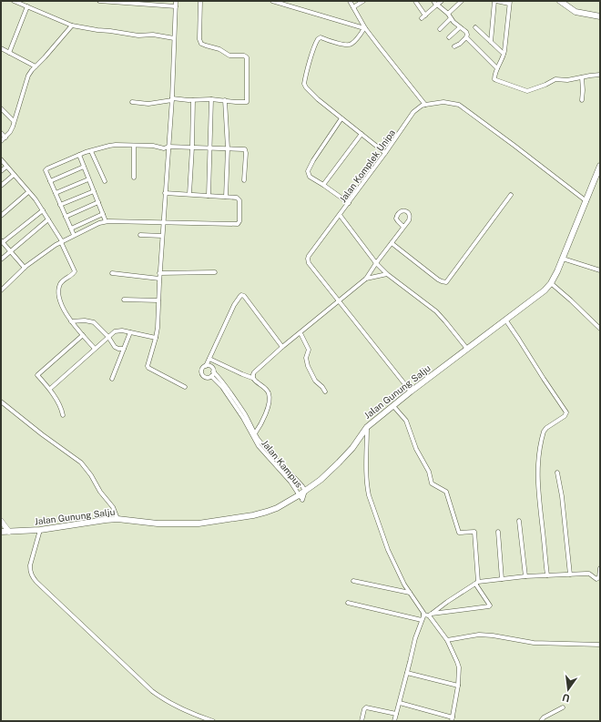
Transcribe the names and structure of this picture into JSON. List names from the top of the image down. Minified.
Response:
{"streets":{"main road":["Jalan Gunung Salju"],"street":["Jalan Komplek Unipa","Jalan Kampus"]},"crossings":[["Jalan Komplek Unipa","Jalan Gunung Salju"],["Jalan Gunung Salju","Jalan Kampus"]],"north":"bottom"}
